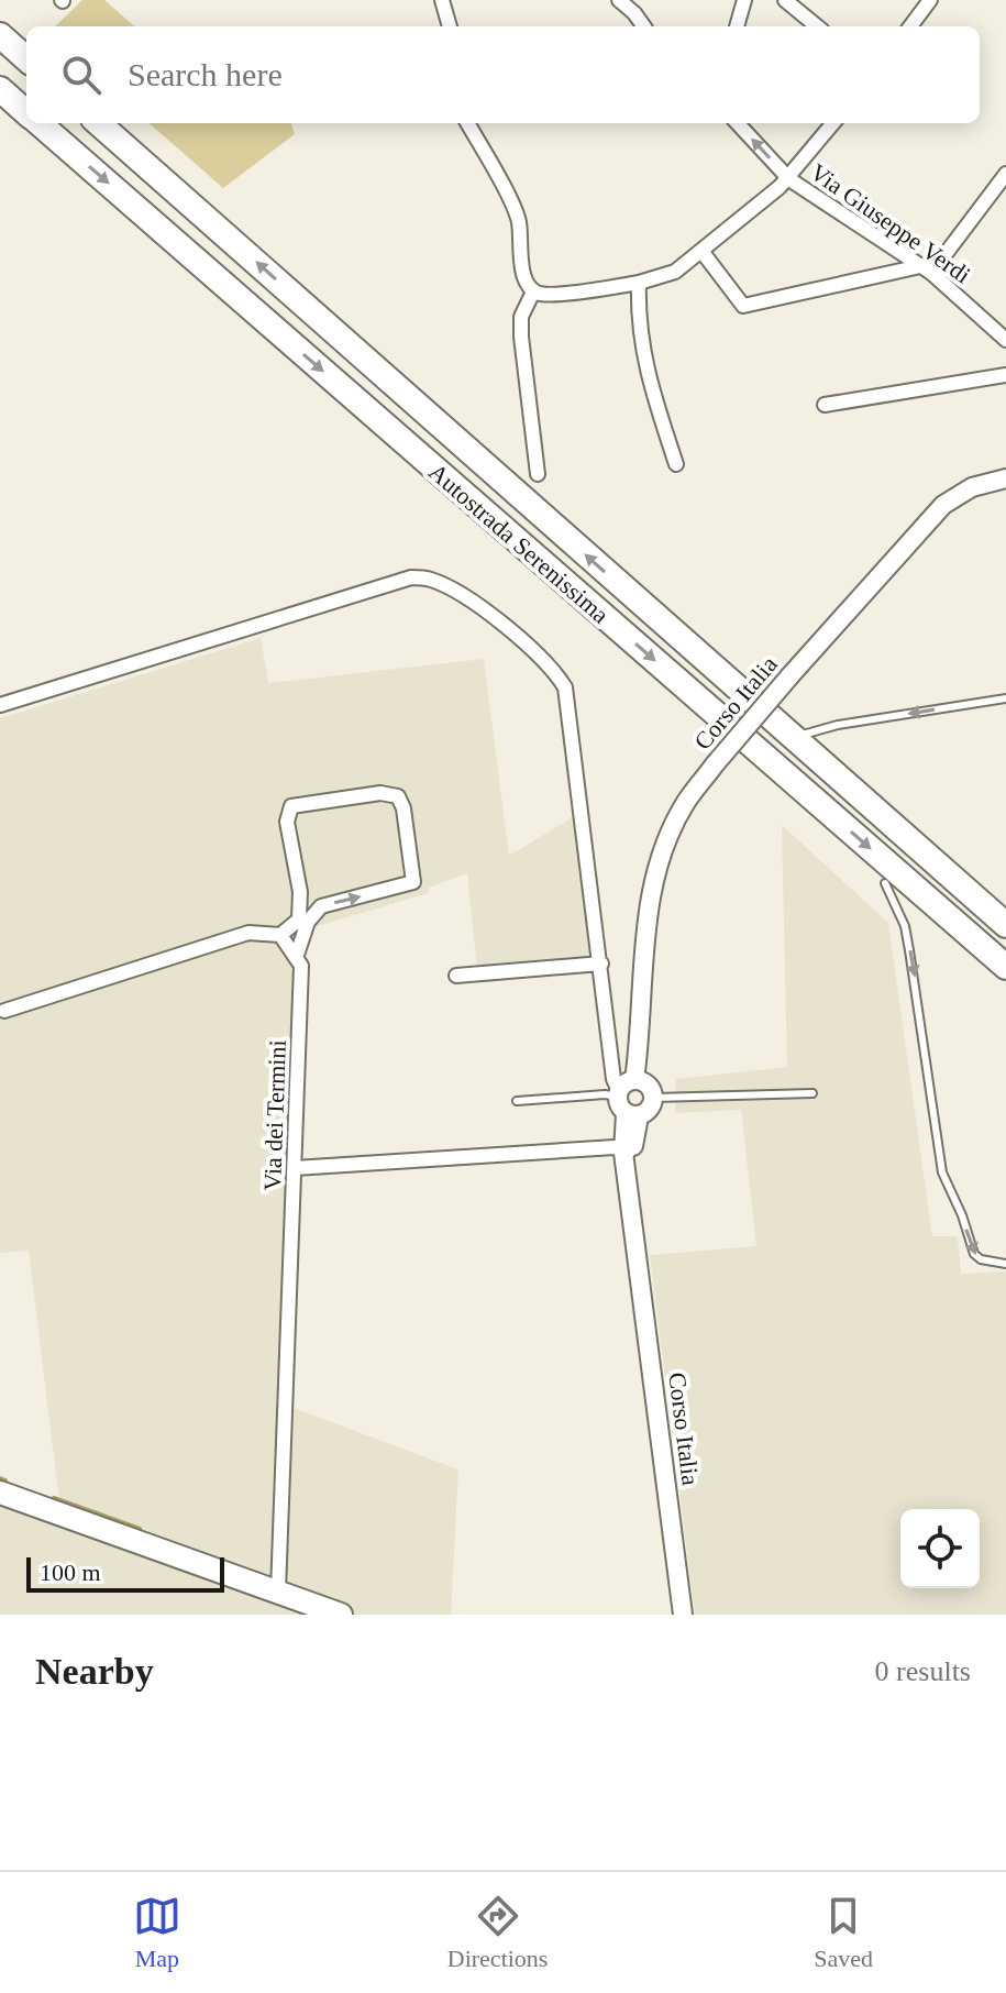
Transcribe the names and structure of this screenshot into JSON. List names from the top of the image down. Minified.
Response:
{"streets":{"highway":["Autostrada Serenissima"],"street":["Via Giuseppe Verdi","Corso Italia","Via dei Termini"]},"scale_bar":"100 m","page":{"search":"Search here","scale":"100 m","heading":["Nearby","0 results"],"nav":["Map","Directions","Saved"]}}
